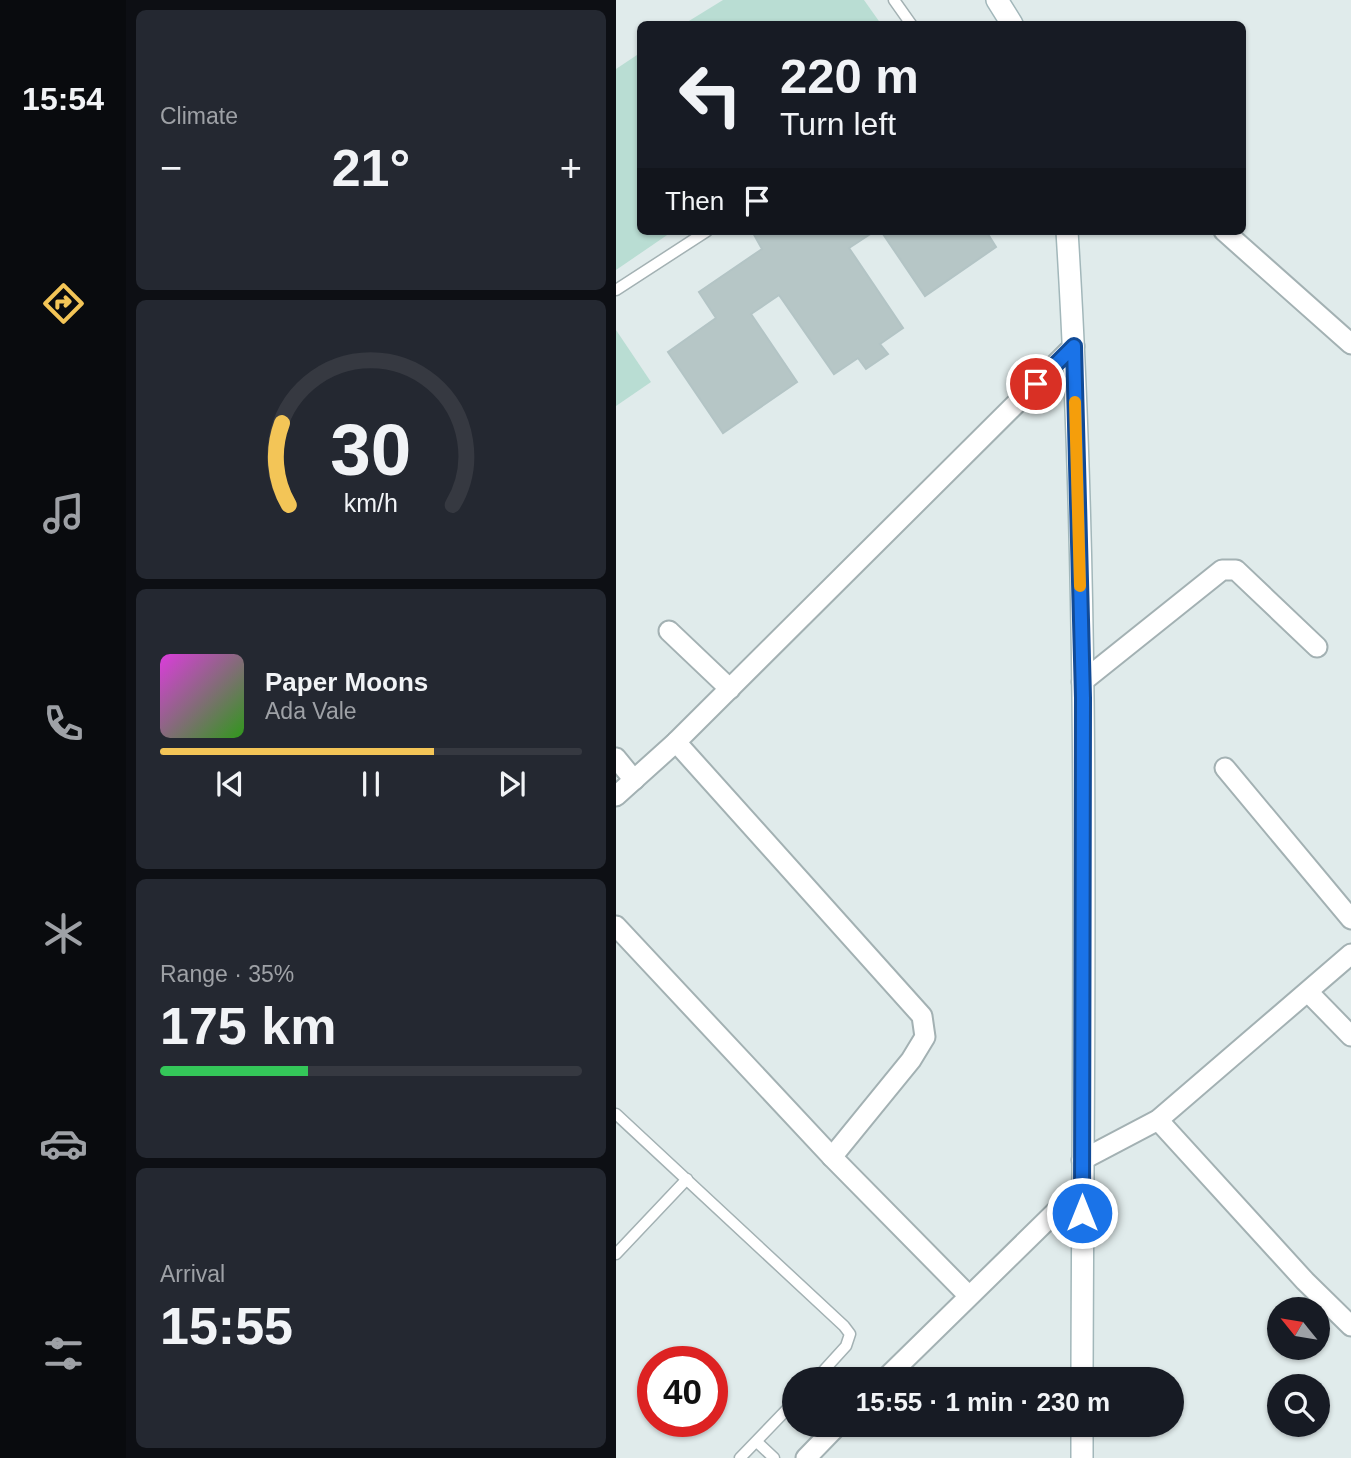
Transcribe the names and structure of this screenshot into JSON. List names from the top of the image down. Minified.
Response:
{"north":"top left","page":{"tabs":"15:54","tile":["Climate",["Range · 35%","175 km"],["Arrival","15:55"]],"turn":["220 m","Turn left"],"heat":["−","21°","+"],"then":"Then","song":["Paper Moons","Ada Vale"],"limit":"40","trip":"15:55 · 1 min · 230 m","gauge":["30","km/h"]}}
